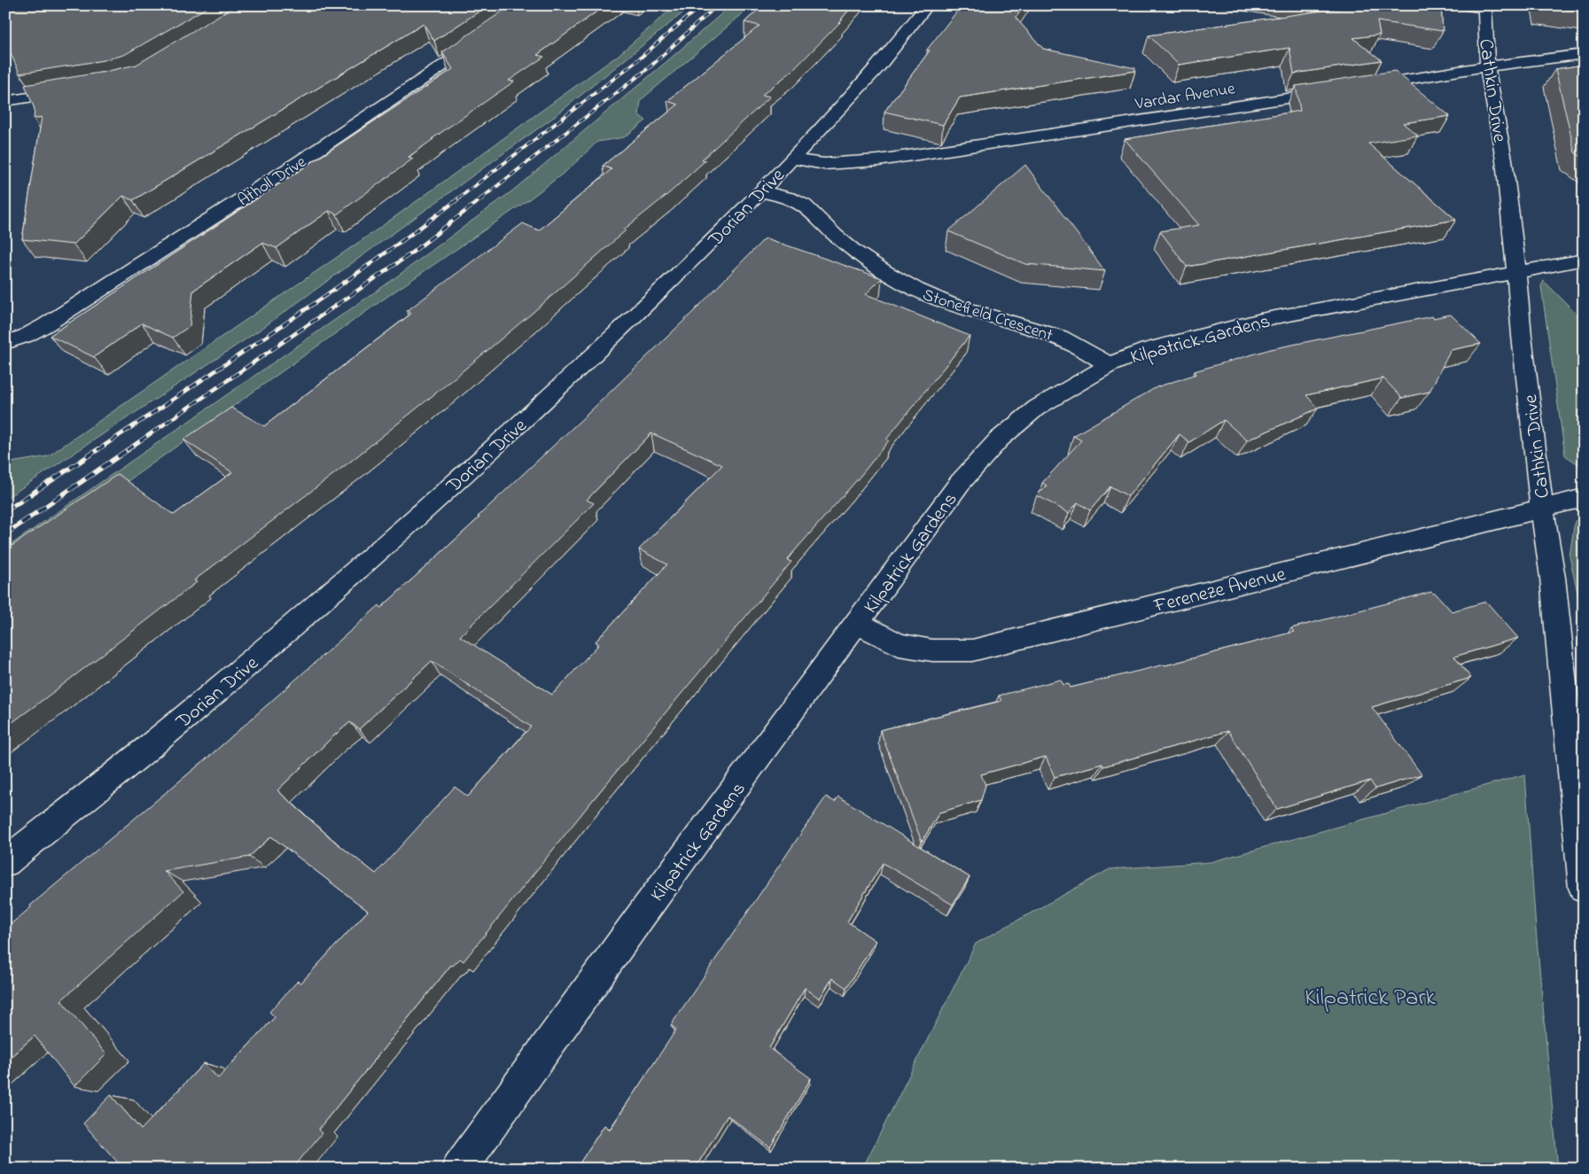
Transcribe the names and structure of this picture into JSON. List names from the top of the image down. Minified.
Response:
{"streets":{"street":["Cathkin Drive","Vardar Avenue","Atholl Drive","Dorian Drive","Stonefield Crescent","Kilpatrick Gardens","Fereneze Avenue"]},"crossings":[["Cathkin Drive","Kilpatrick Gardens"],["Cathkin Drive","Fereneze Avenue"],["Vardar Avenue","Dorian Drive"],["Dorian Drive","Stonefield Crescent"],["Stonefield Crescent","Kilpatrick Gardens"],["Kilpatrick Gardens","Fereneze Avenue"]],"parks":["Kilpatrick Park"]}
